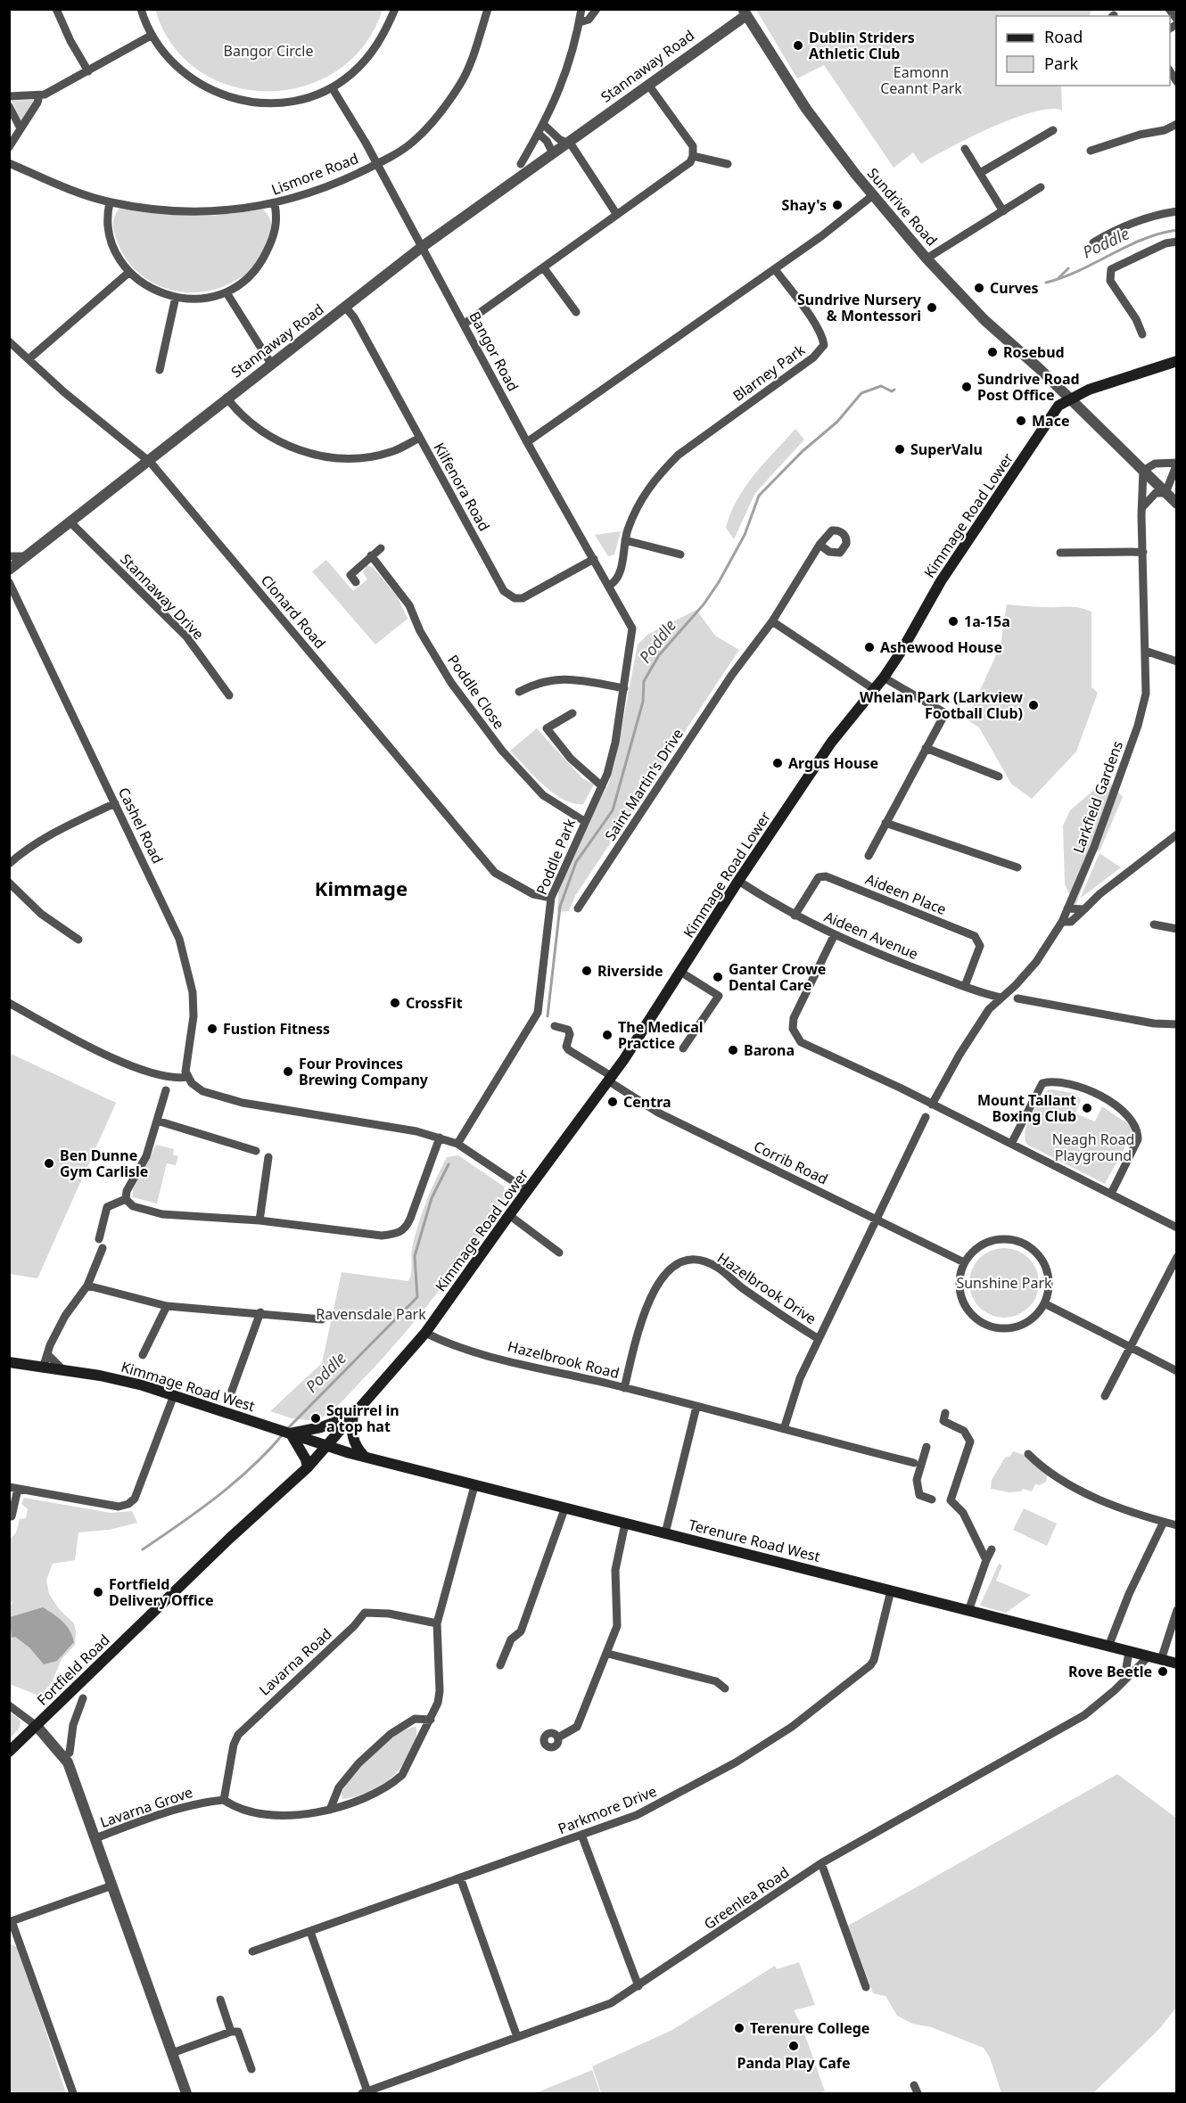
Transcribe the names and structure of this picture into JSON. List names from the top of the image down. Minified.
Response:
{"streets":{"main road":["Kimmage Road Lower","Kimmage Road West","Terenure Road West","Fortfield Road"],"street":["Stannaway Road","Lismore Road","Sundrive Road","Bangor Road","Blarney Park","Kilfenora Road","Stannaway Drive","Clonard Road","Poddle Close","Saint Martin's Drive","Larkfield Gardens","Cashel Road","Poddle Park","Aideen Place","Aideen Avenue","Corrib Road","Hazelbrook Drive","Hazelbrook Road","Lavarna Road","Lavarna Grove","Parkmore Drive","Greenlea Road"]},"crossings":[["Stannaway Road","Sundrive Road"],["Stannaway Road","Bangor Road"],["Stannaway Road","Kilfenora Road"],["Stannaway Road","Stannaway Drive"],["Stannaway Road","Clonard Road"],["Lismore Road","Bangor Road"],["Sundrive Road","Kimmage Road Lower"],["Sundrive Road","Larkfield Gardens"],["Bangor Road","Kilfenora Road"],["Bangor Road","Poddle Park"],["Kimmage Road Lower","Aideen Avenue"],["Kimmage Road Lower","Corrib Road"],["Kimmage Road Lower","Hazelbrook Road"],["Kimmage Road Lower","Kimmage Road West"],["Kimmage Road Lower","Terenure Road West"],["Kimmage Road Lower","Fortfield Road"],["Clonard Road","Poddle Park"],["Poddle Close","Poddle Park"],["Larkfield Gardens","Aideen Avenue"],["Aideen Place","Aideen Avenue"],["Corrib Road","Hazelbrook Drive"],["Hazelbrook Drive","Hazelbrook Road"],["Kimmage Road West","Terenure Road West"],["Kimmage Road West","Fortfield Road"],["Terenure Road West","Fortfield Road"],["Terenure Road West","Lavarna Grove"],["Terenure Road West","Parkmore Drive"],["Terenure Road West","Greenlea Road"],["Lavarna Road","Lavarna Grove"],["Fortfield Road","Lavarna Grove"]],"districts":["Kimmage"],"water":["Poddle"],"parks":["Bangor Circle","Eamonn Ceannt Park","Neagh Road Playground","Sunshine Park","Ravensdale Park"],"places":["Dublin Striders Athletic Club","Shay's","Curves","Sundrive Nursery & Montessori","Rosebud","Sundrive Road Post Office","Mace","SuperValu","1a-15a","Ashewood House","Whelan Park (Larkview Football Club)","Argus House","Riverside","Ganter Crowe Dental Care","CrossFit","Fustion Fitness","The Medical Practice","Barona","Four Provinces Brewing Company","Centra","Mount Tallant Boxing Club","Ben Dunne Gym Carlisle","Squirrel in a top hat","Fortfield Delivery Office","Rove Beetle","Terenure College","Panda Play Cafe"],"legend":["Road","Park"]}
